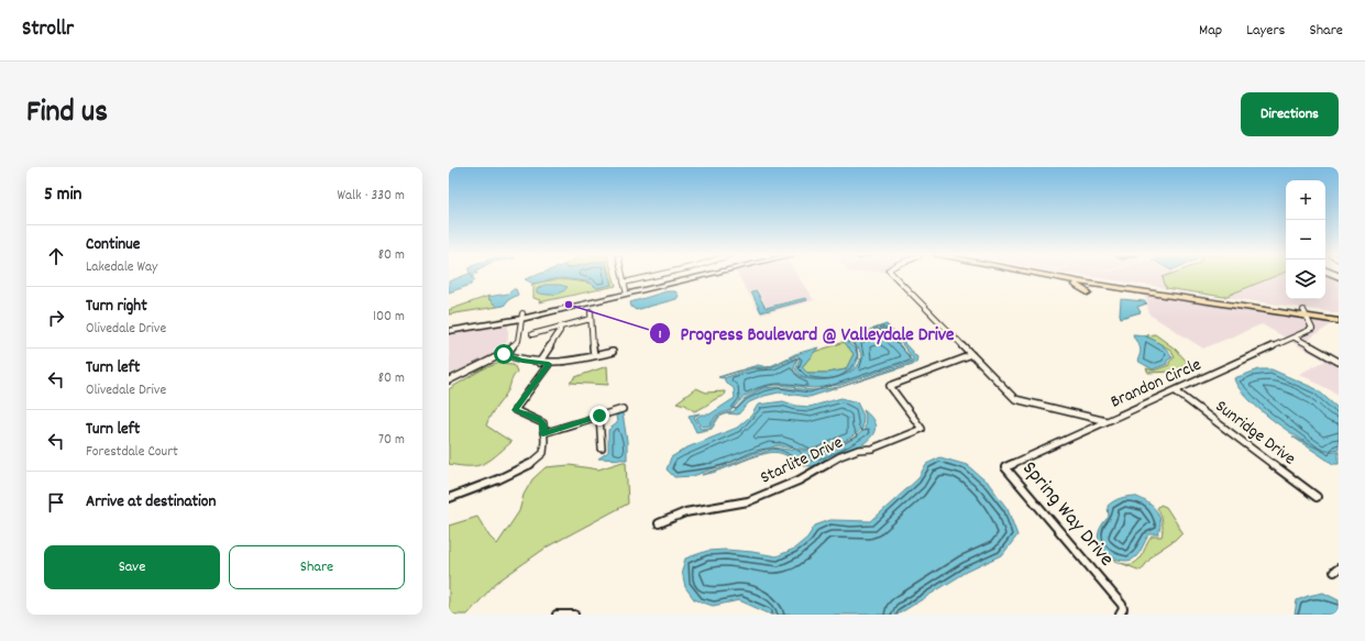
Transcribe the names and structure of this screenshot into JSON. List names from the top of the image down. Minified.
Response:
{"streets":{"street":["Brandon Circle","Sunridge Drive","Starlite Drive","Spring Way Drive"]},"crossings":[["Brandon Circle","Sunridge Drive"],["Brandon Circle","Starlite Drive"],["Brandon Circle","Spring Way Drive"]],"places":["Progress Boulevard @ Valleydale Drive"],"page":{"header":"Strollr","nav":["Map","Layers","Share"],"title":"Find us","buttons":["Directions",["Save","Share"]],"heading":["5 min","Walk · 330 m"],"map_buttons":["+","−"],"list":[["Continue","Lakedale Way","80 m"],["Turn right","Olivedale Drive","100 m"],["Turn left","Olivedale Drive","80 m"],["Turn left","Forestdale Court","70 m"],"Arrive at destination"]}}
